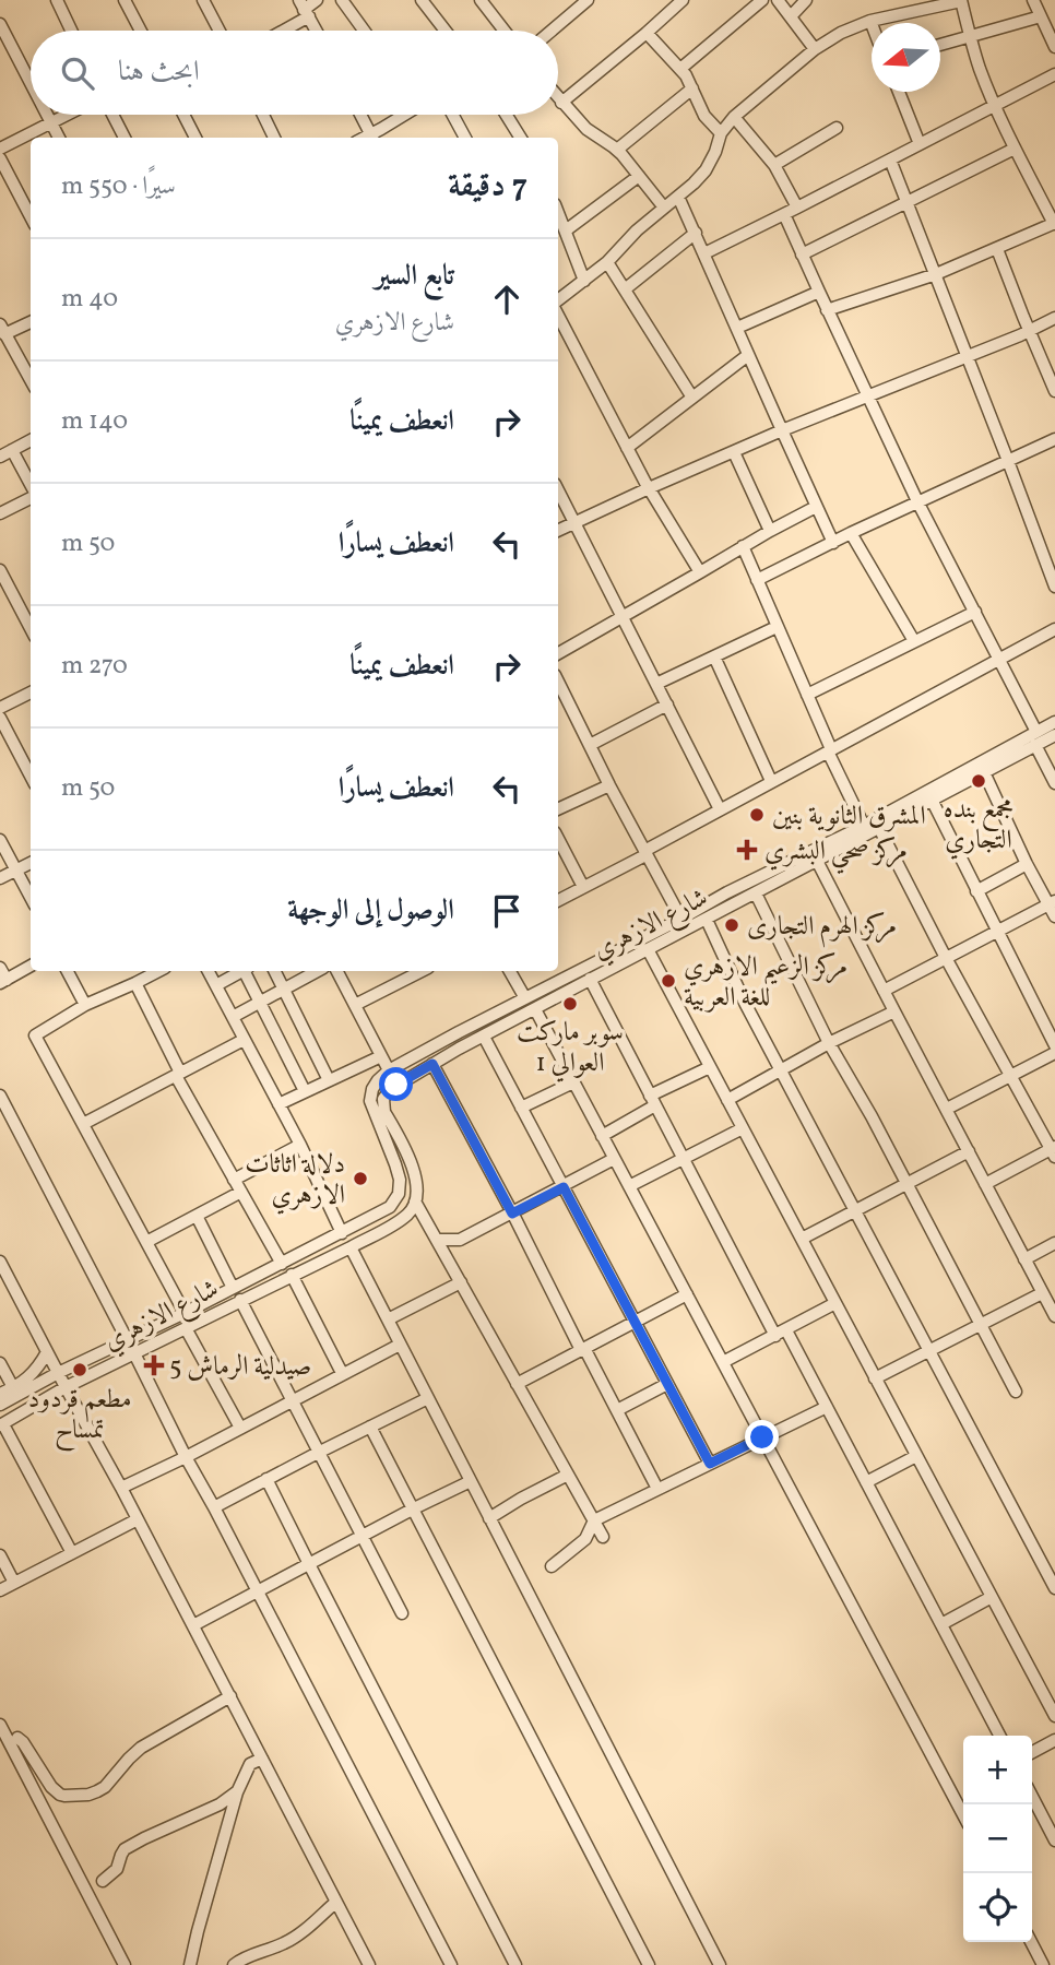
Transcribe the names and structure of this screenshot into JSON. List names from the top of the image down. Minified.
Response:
{"streets":{"street":["شارع الازهري"]},"places":{"other":["مجمع بنده التجاري","المشرق الثانوية بنين","مركز الهرم التجارى","مركز الزعيم الازهري للغة العربية","سوبر ماركت العوالي 1","دلالة اثاثات الازهري","مطعم قردود تمساح"],"health":["مركز صحي البشري","صيدلية الرماش 5"]},"north":"left","page":{"search":"ابحث هنا","heading":["7 دقيقة","سيرًا · 550 m"],"list":[["تابع السير","شارع الازهري","40 m"],["انعطف يمينًا","140 m"],["انعطف يسارًا","50 m"],["انعطف يمينًا","270 m"],["انعطف يسارًا","50 m"],"الوصول إلى الوجهة"],"map_buttons":["+","−"]}}
